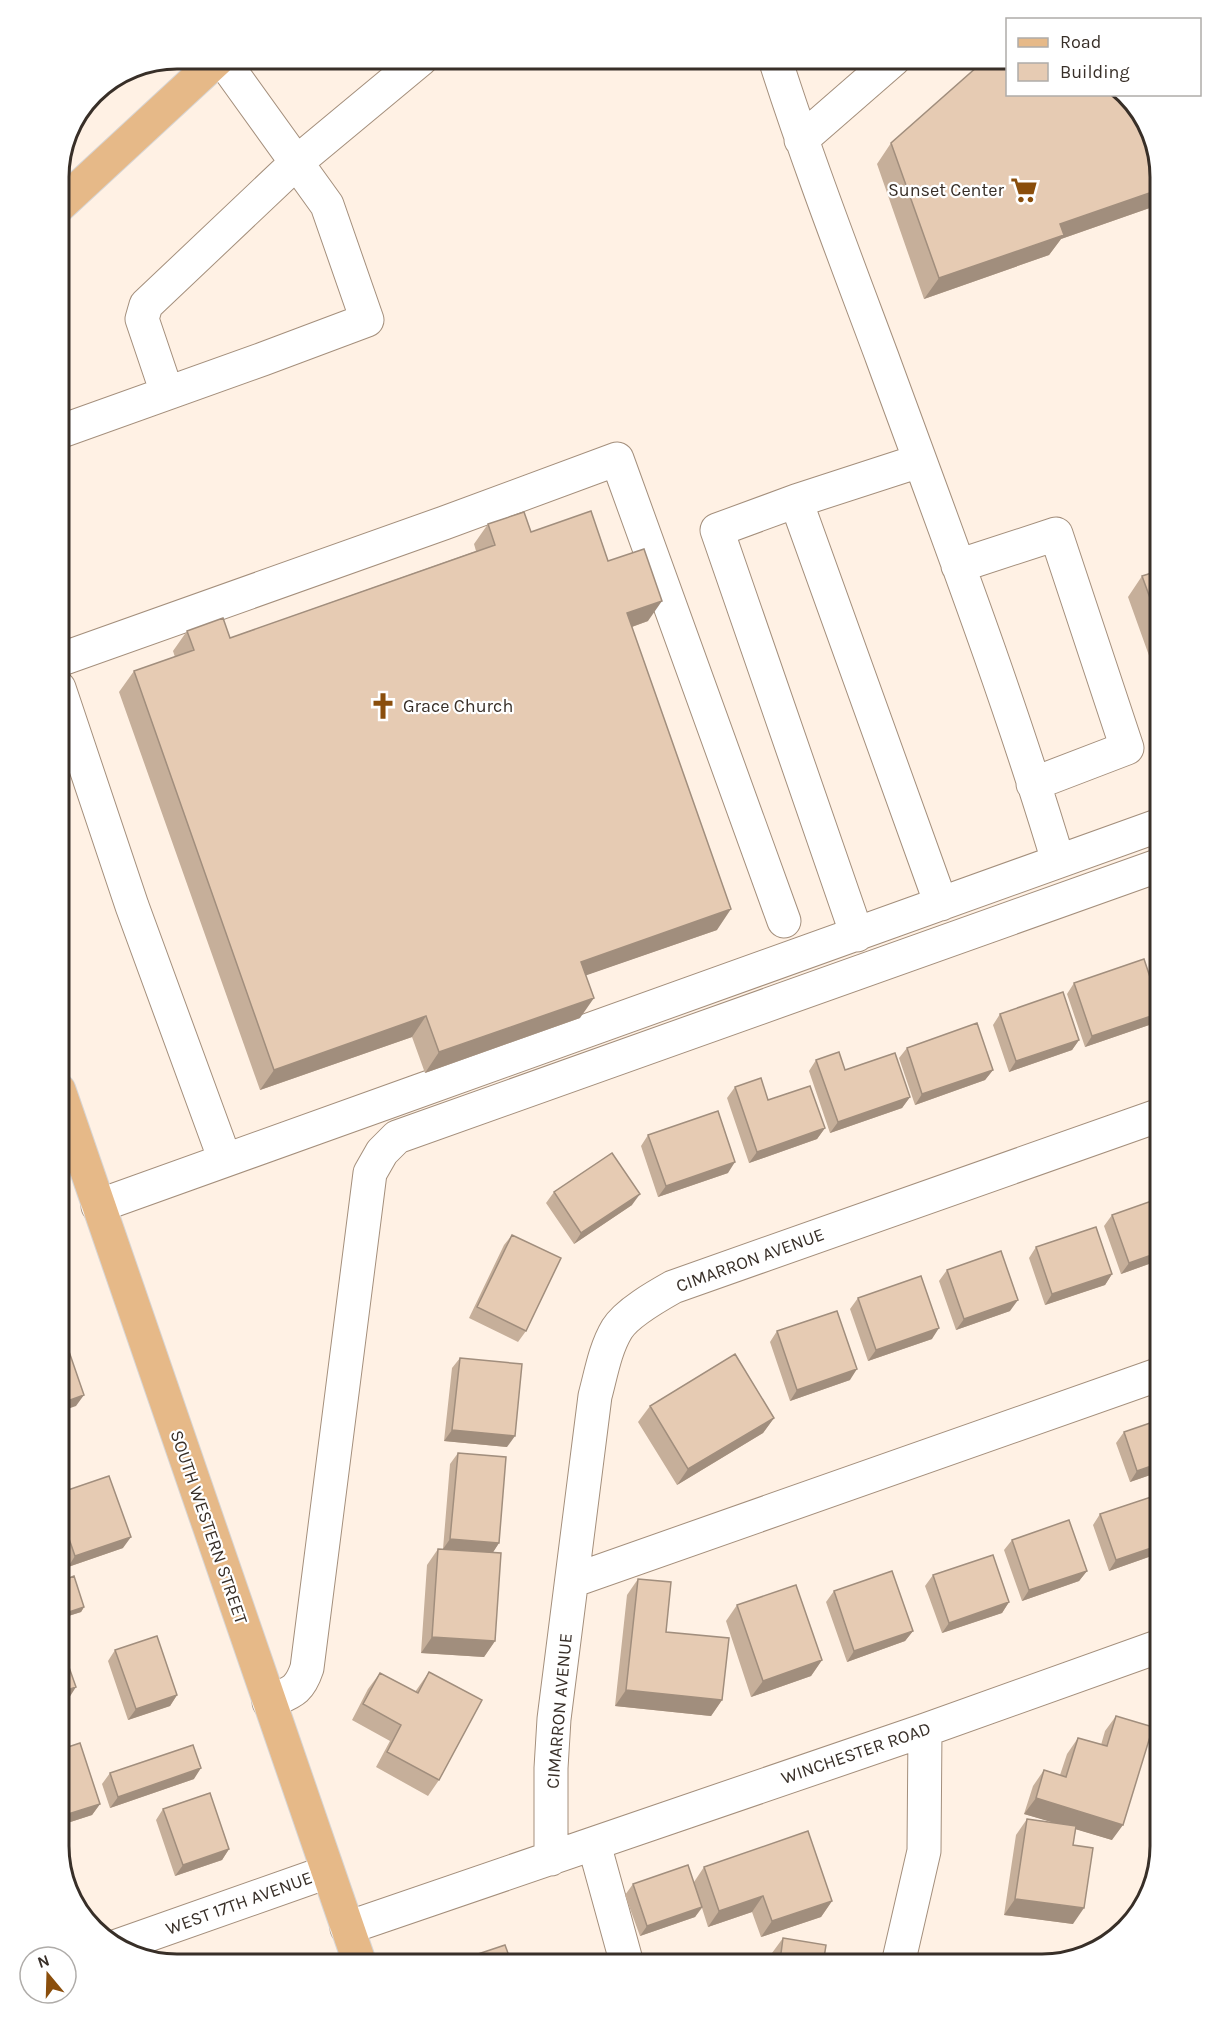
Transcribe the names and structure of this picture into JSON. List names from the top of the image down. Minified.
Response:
{"streets":{"main road":["SOUTH WESTERN STREET"],"street":["CIMARRON AVENUE","WINCHESTER ROAD","WEST 17TH AVENUE"]},"crossings":[["CIMARRON AVENUE","WINCHESTER ROAD"],["SOUTH WESTERN STREET","WINCHESTER ROAD"],["SOUTH WESTERN STREET","WEST 17TH AVENUE"]],"places":{"supermarket":["Sunset Center"],"church":["Grace Church"]},"legend":["Road","Building"],"north":"top"}
